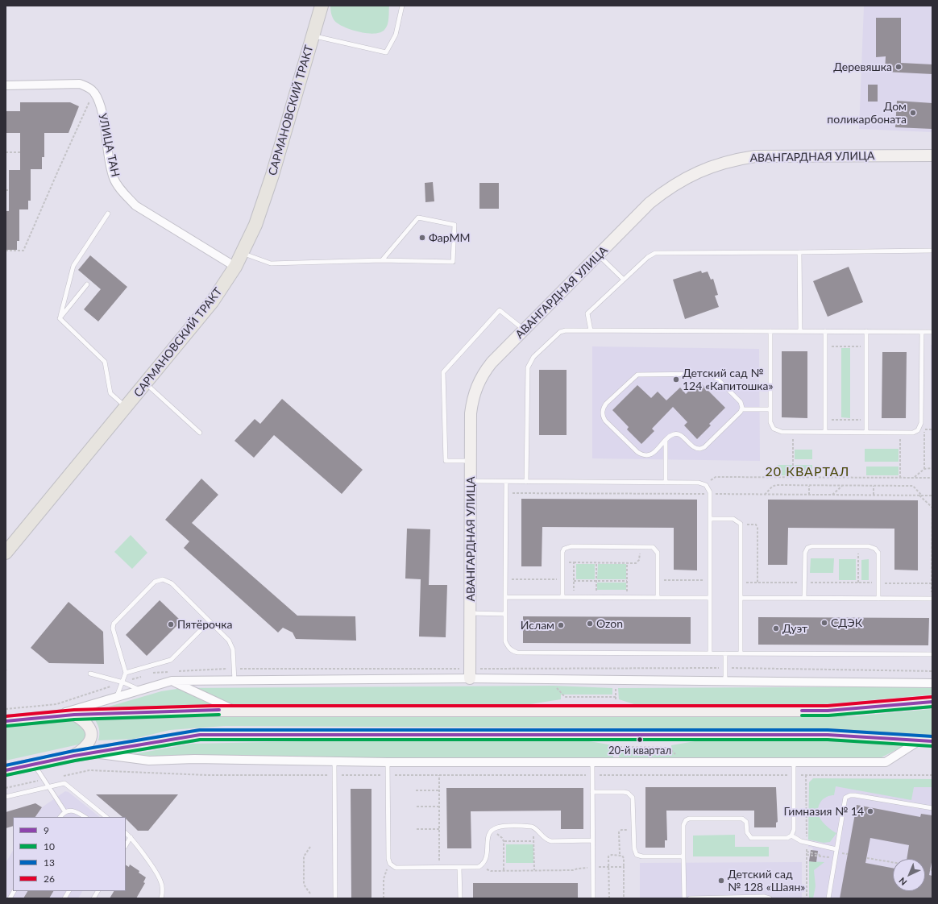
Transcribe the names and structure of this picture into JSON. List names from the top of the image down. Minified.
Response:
{"streets":{"main road":["САРМАНОВСКИЙ ТРАКТ","АВАНГАРДНАЯ УЛИЦА"],"street":["УЛИЦА ТАН"]},"crossings":[["САРМАНОВСКИЙ ТРАКТ","УЛИЦА ТАН"]],"districts":["20 КВАРТАЛ"],"places":["Деревяшка","Дом поликарбоната","ФарММ","Детский сад № 124 «Капитошка»","СДЭК","Ozon","Пятёрочка","Ислам","Дуэт","20-й квартал","Гимназия № 14","Детский сад № 128 «Шаян»"],"lines":["transit line 26","transit line 9","transit line 10","transit line 13"],"legend":["9","10","13","26"],"north":"bottom left"}
